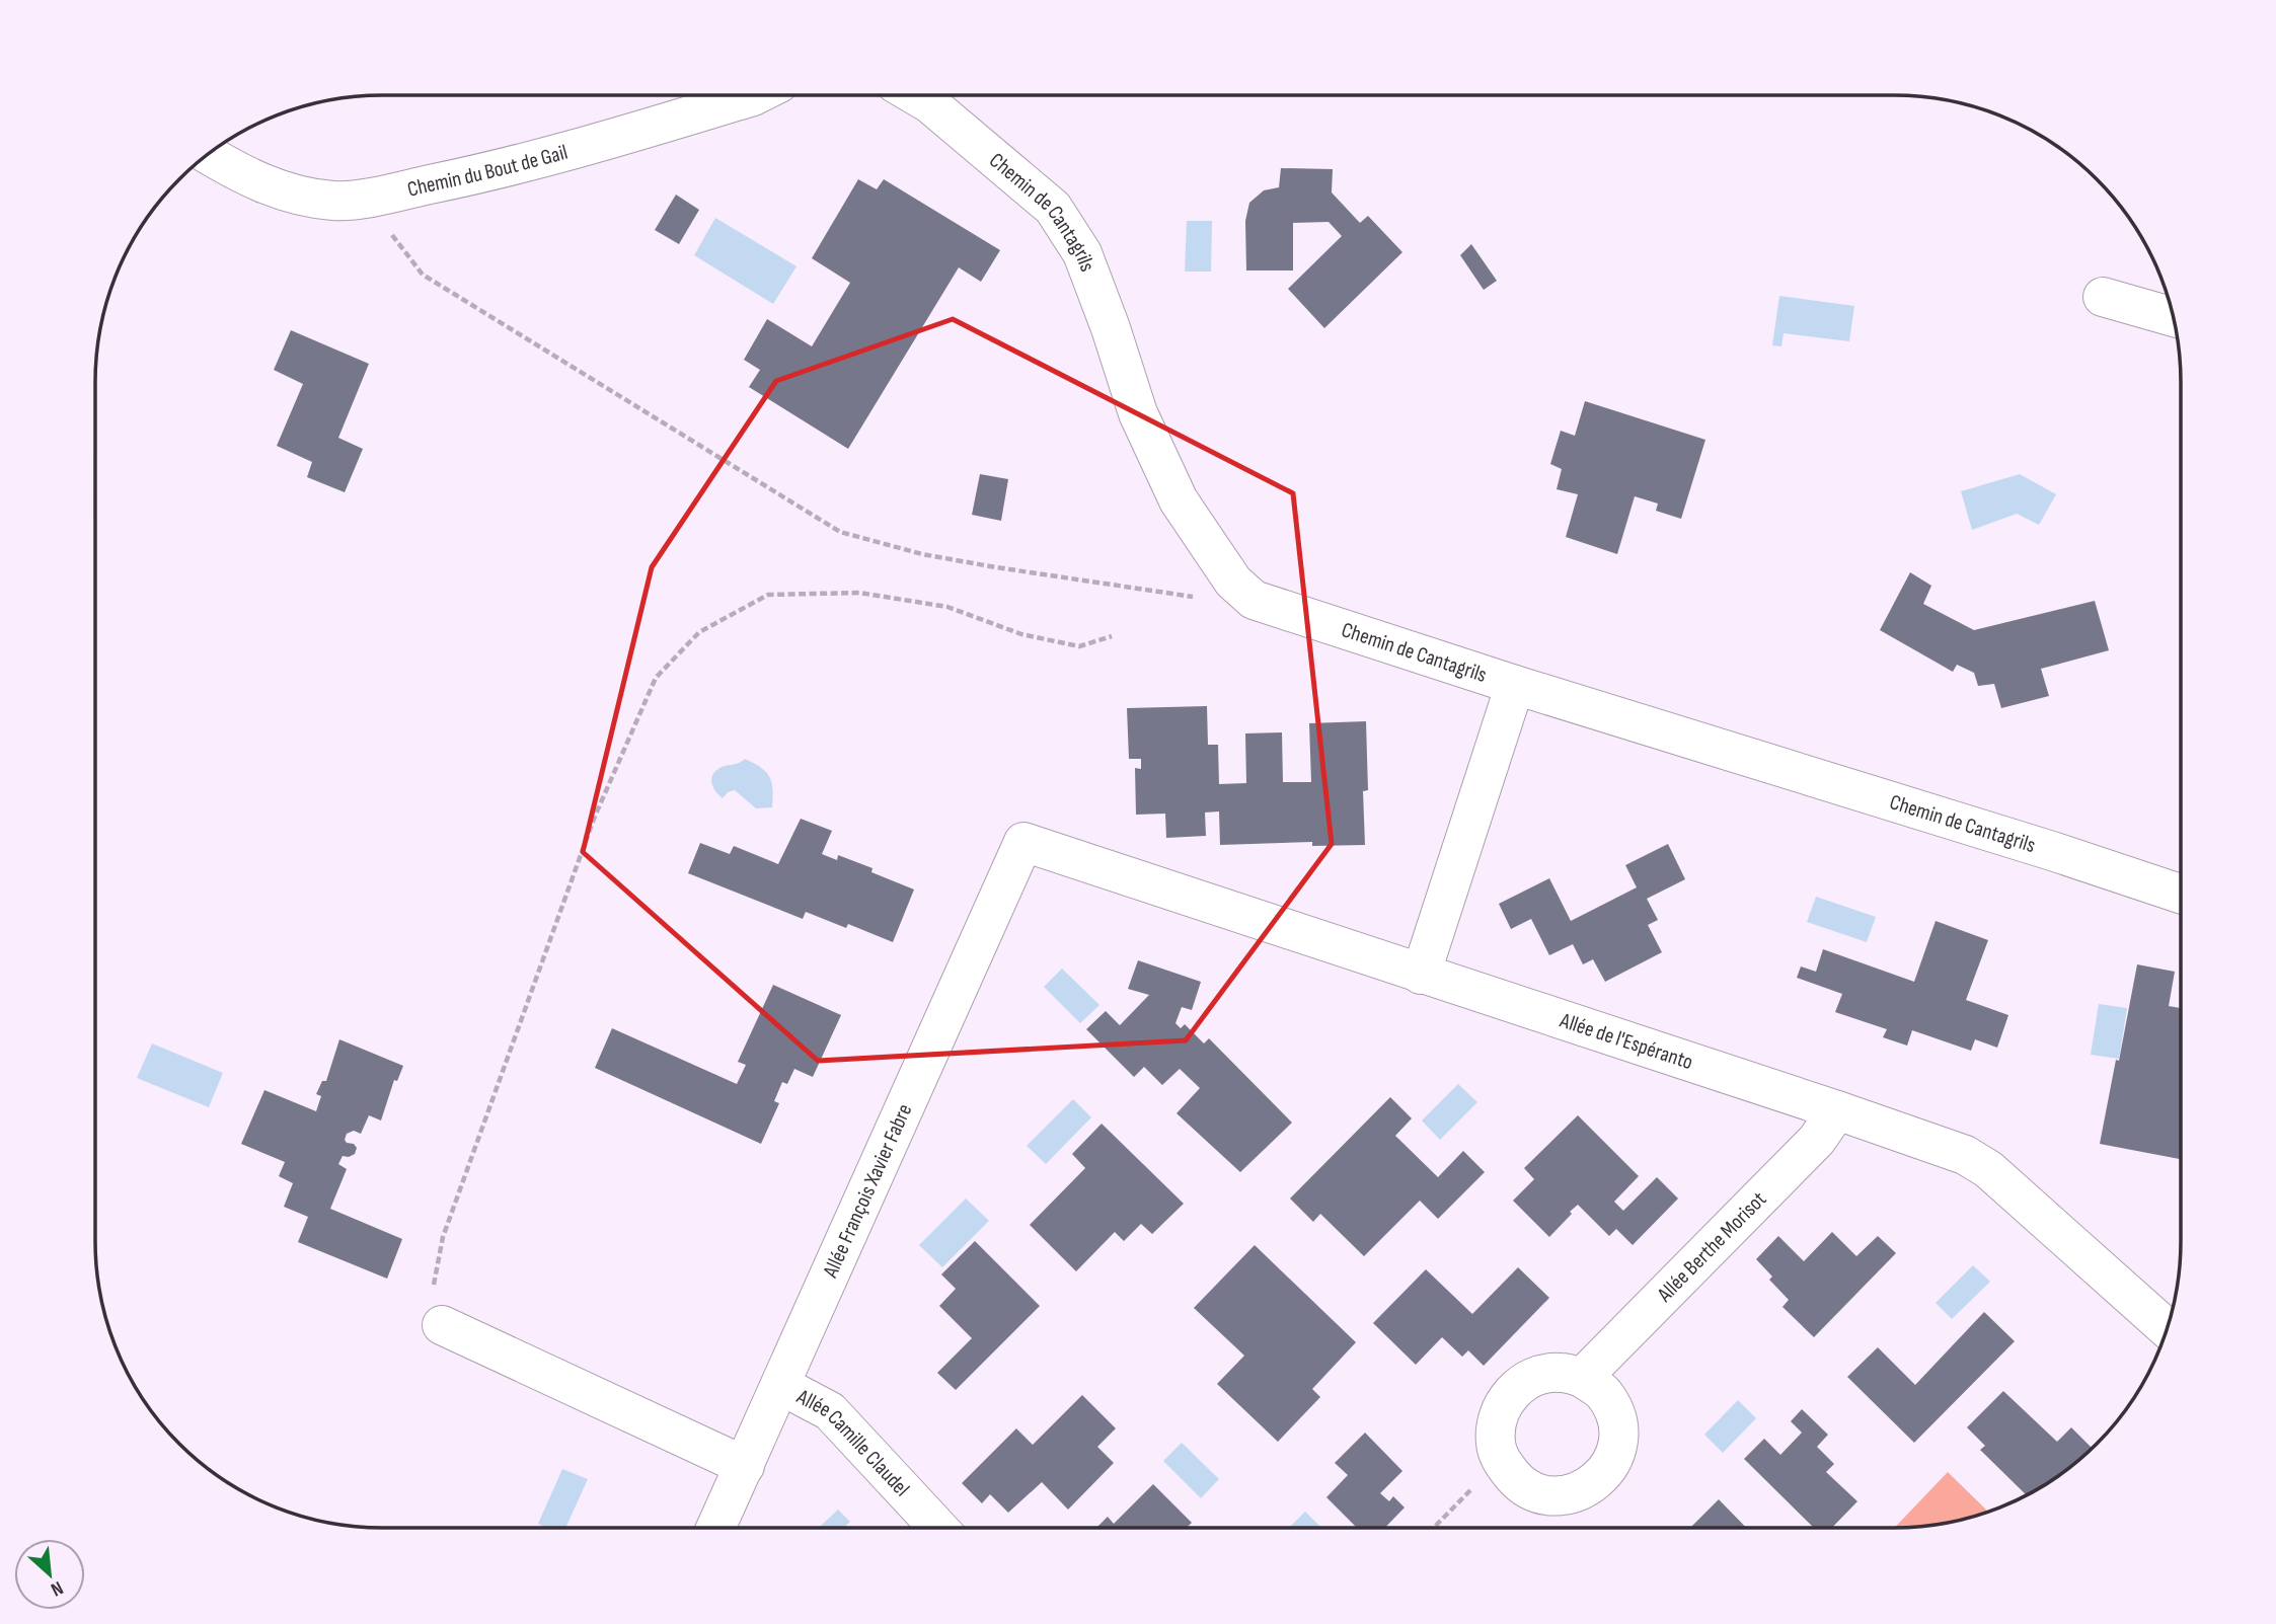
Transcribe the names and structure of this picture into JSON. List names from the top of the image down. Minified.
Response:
{"streets":{"street":["Chemin du Bout de Gail","Chemin de Cantagrils","Allée de l'Espéranto","Allée François Xavier Fabre","Allée Berthe Morisot","Allée Camille Claudel"]},"crossings":[["Allée de l'Espéranto","Allée François Xavier Fabre"],["Allée de l'Espéranto","Allée Berthe Morisot"],["Allée François Xavier Fabre","Allée Camille Claudel"]],"north":"bottom right"}
